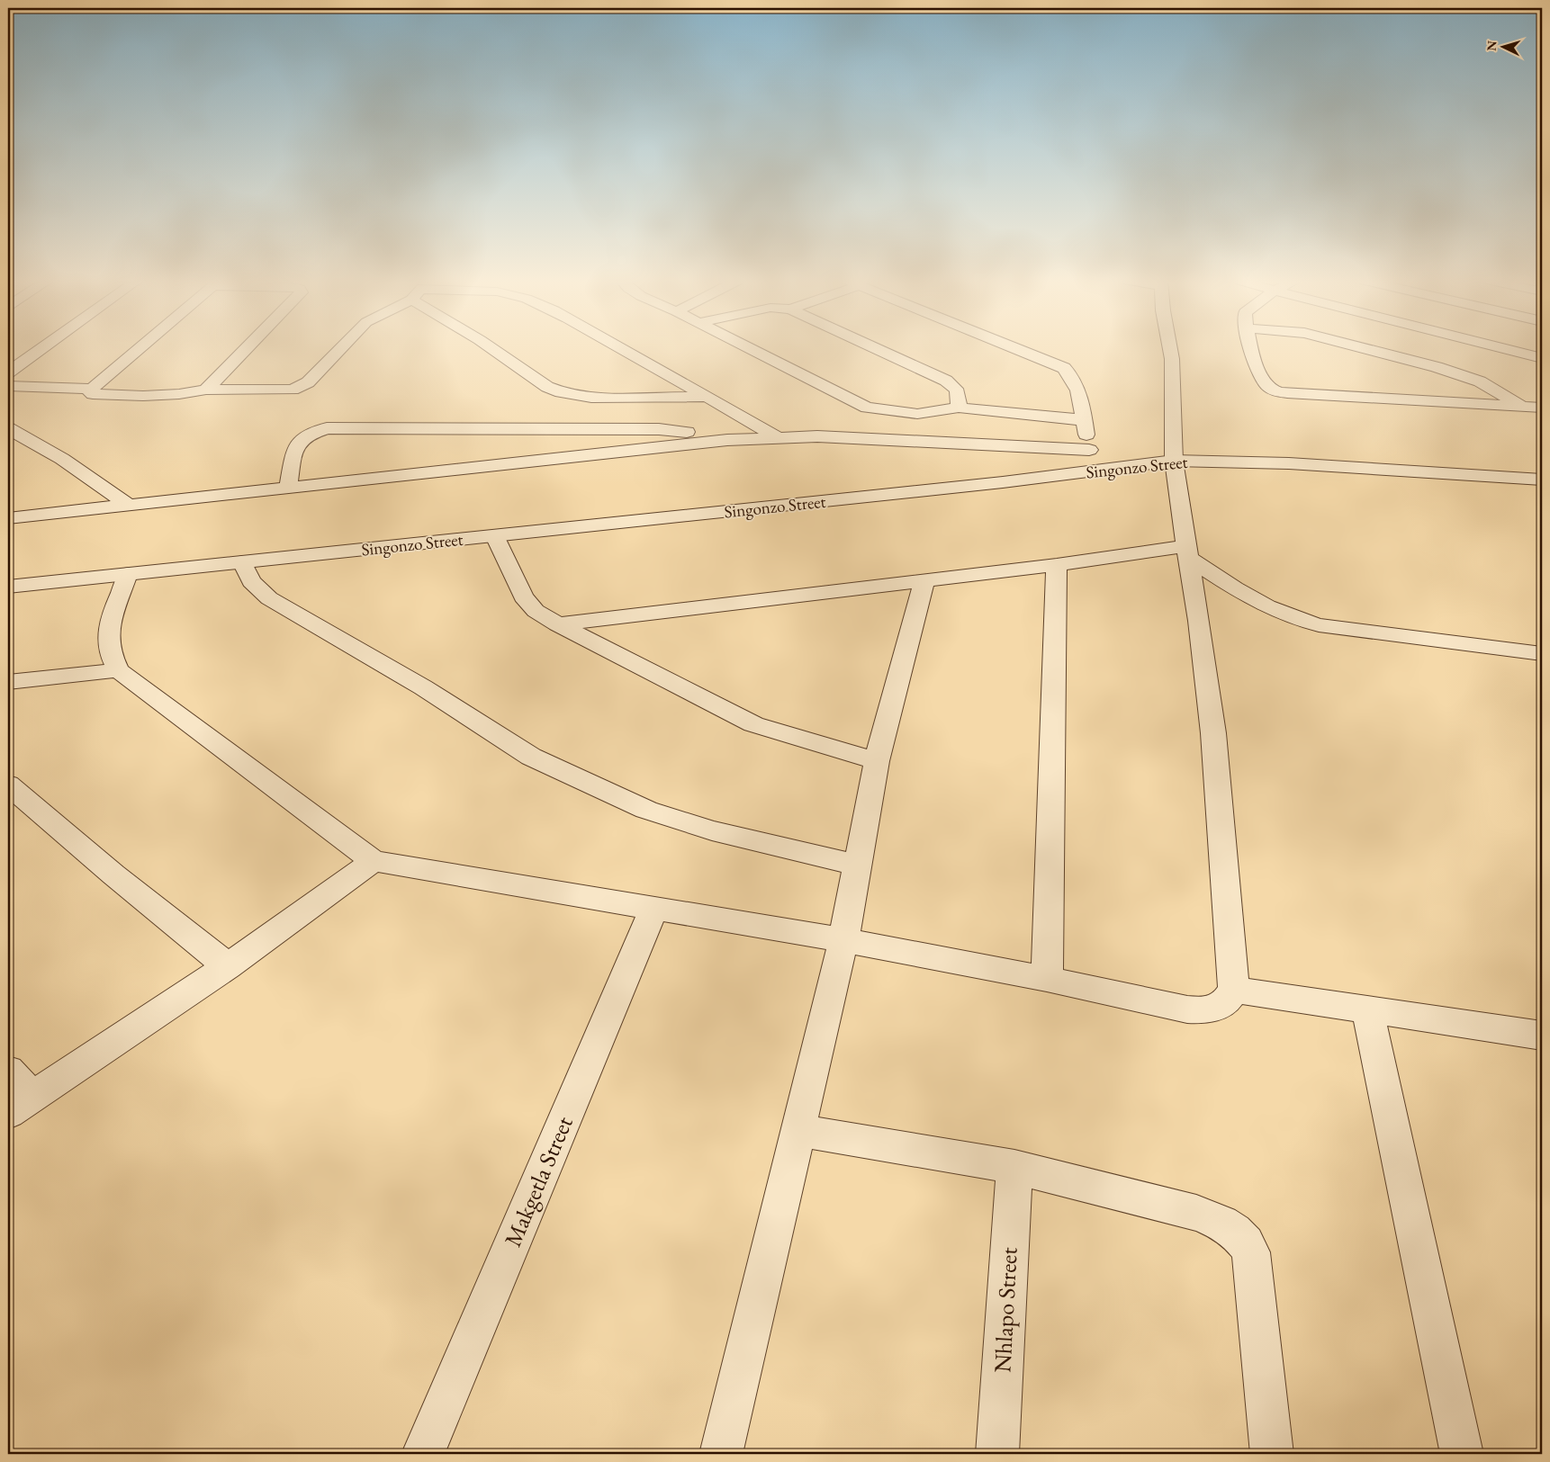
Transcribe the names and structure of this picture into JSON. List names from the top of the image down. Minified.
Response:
{"streets":{"street":["Singonzo Street","Makgetla Street","Nhlapo Street"]},"north":"left"}
